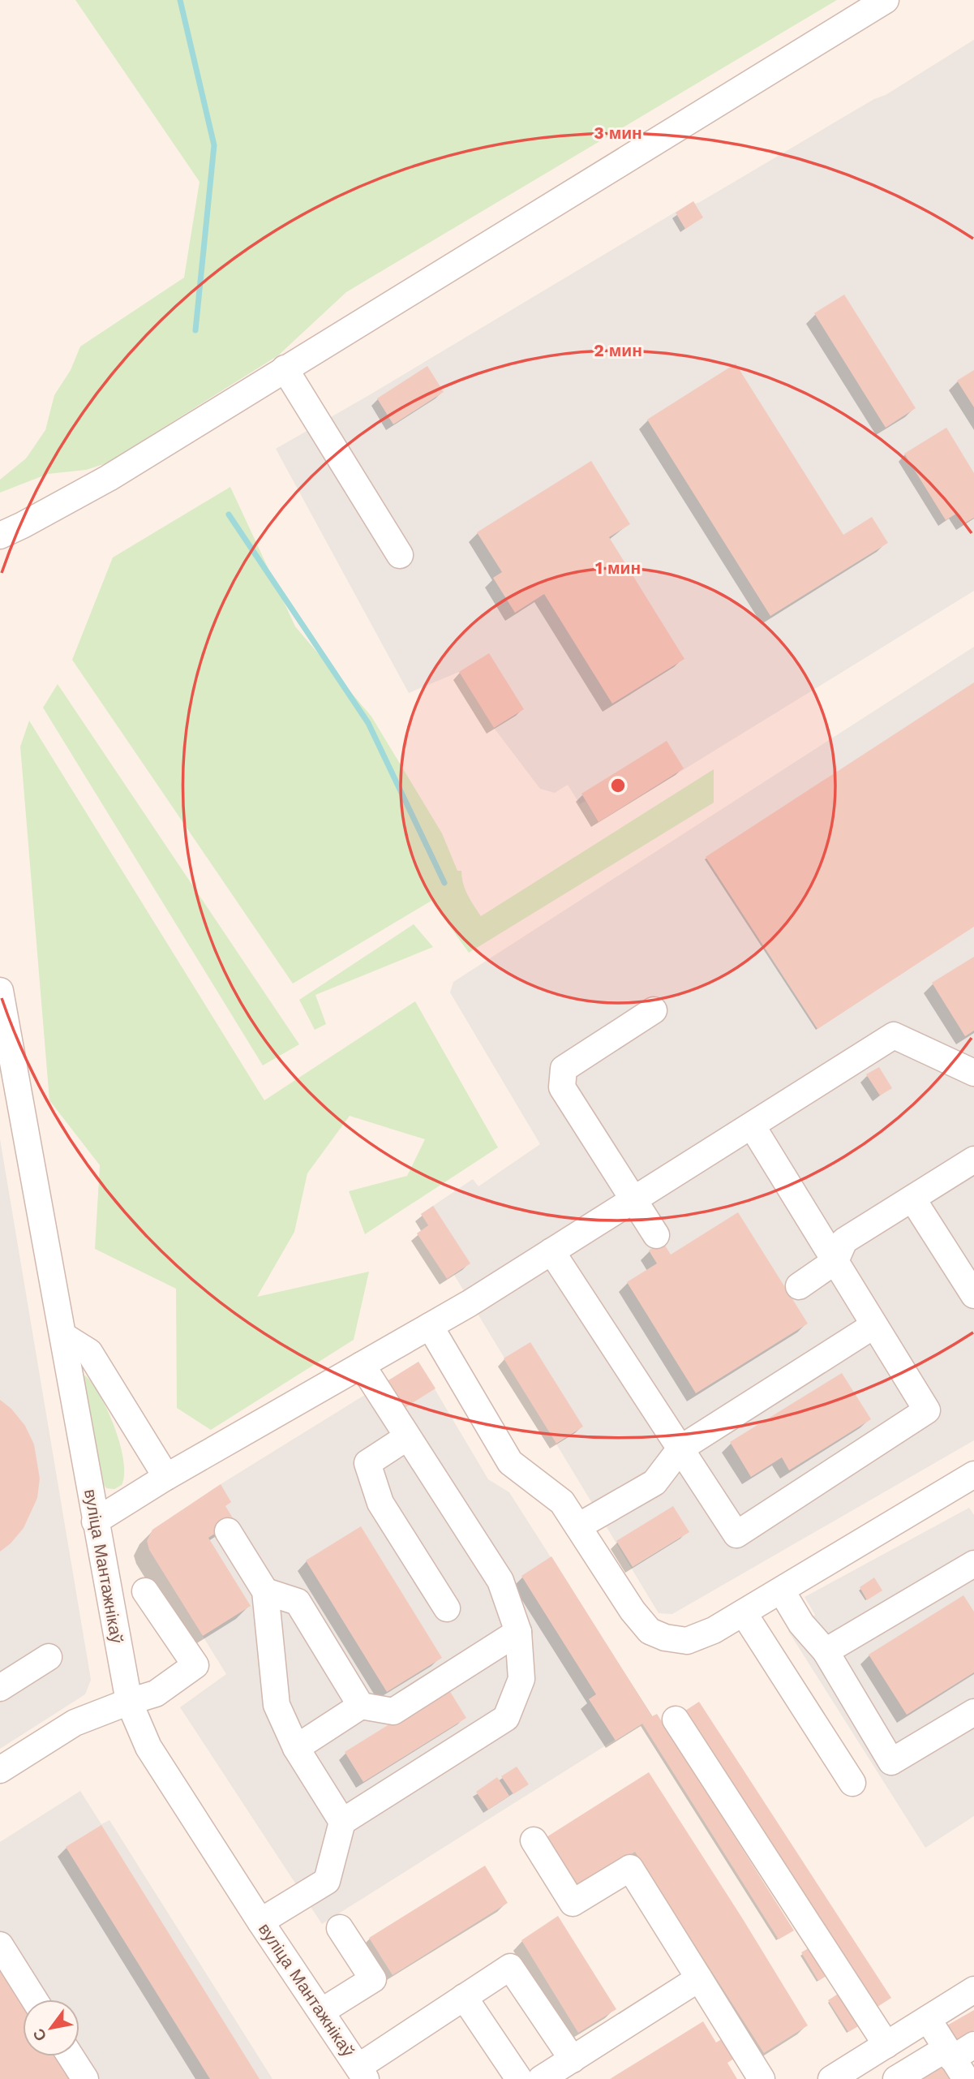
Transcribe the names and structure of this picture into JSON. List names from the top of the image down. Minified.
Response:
{"streets":{"street":["вуліца Мантажнікаў"]},"north":"bottom left","rings":["3 мин","2 мин","1 мин"]}
